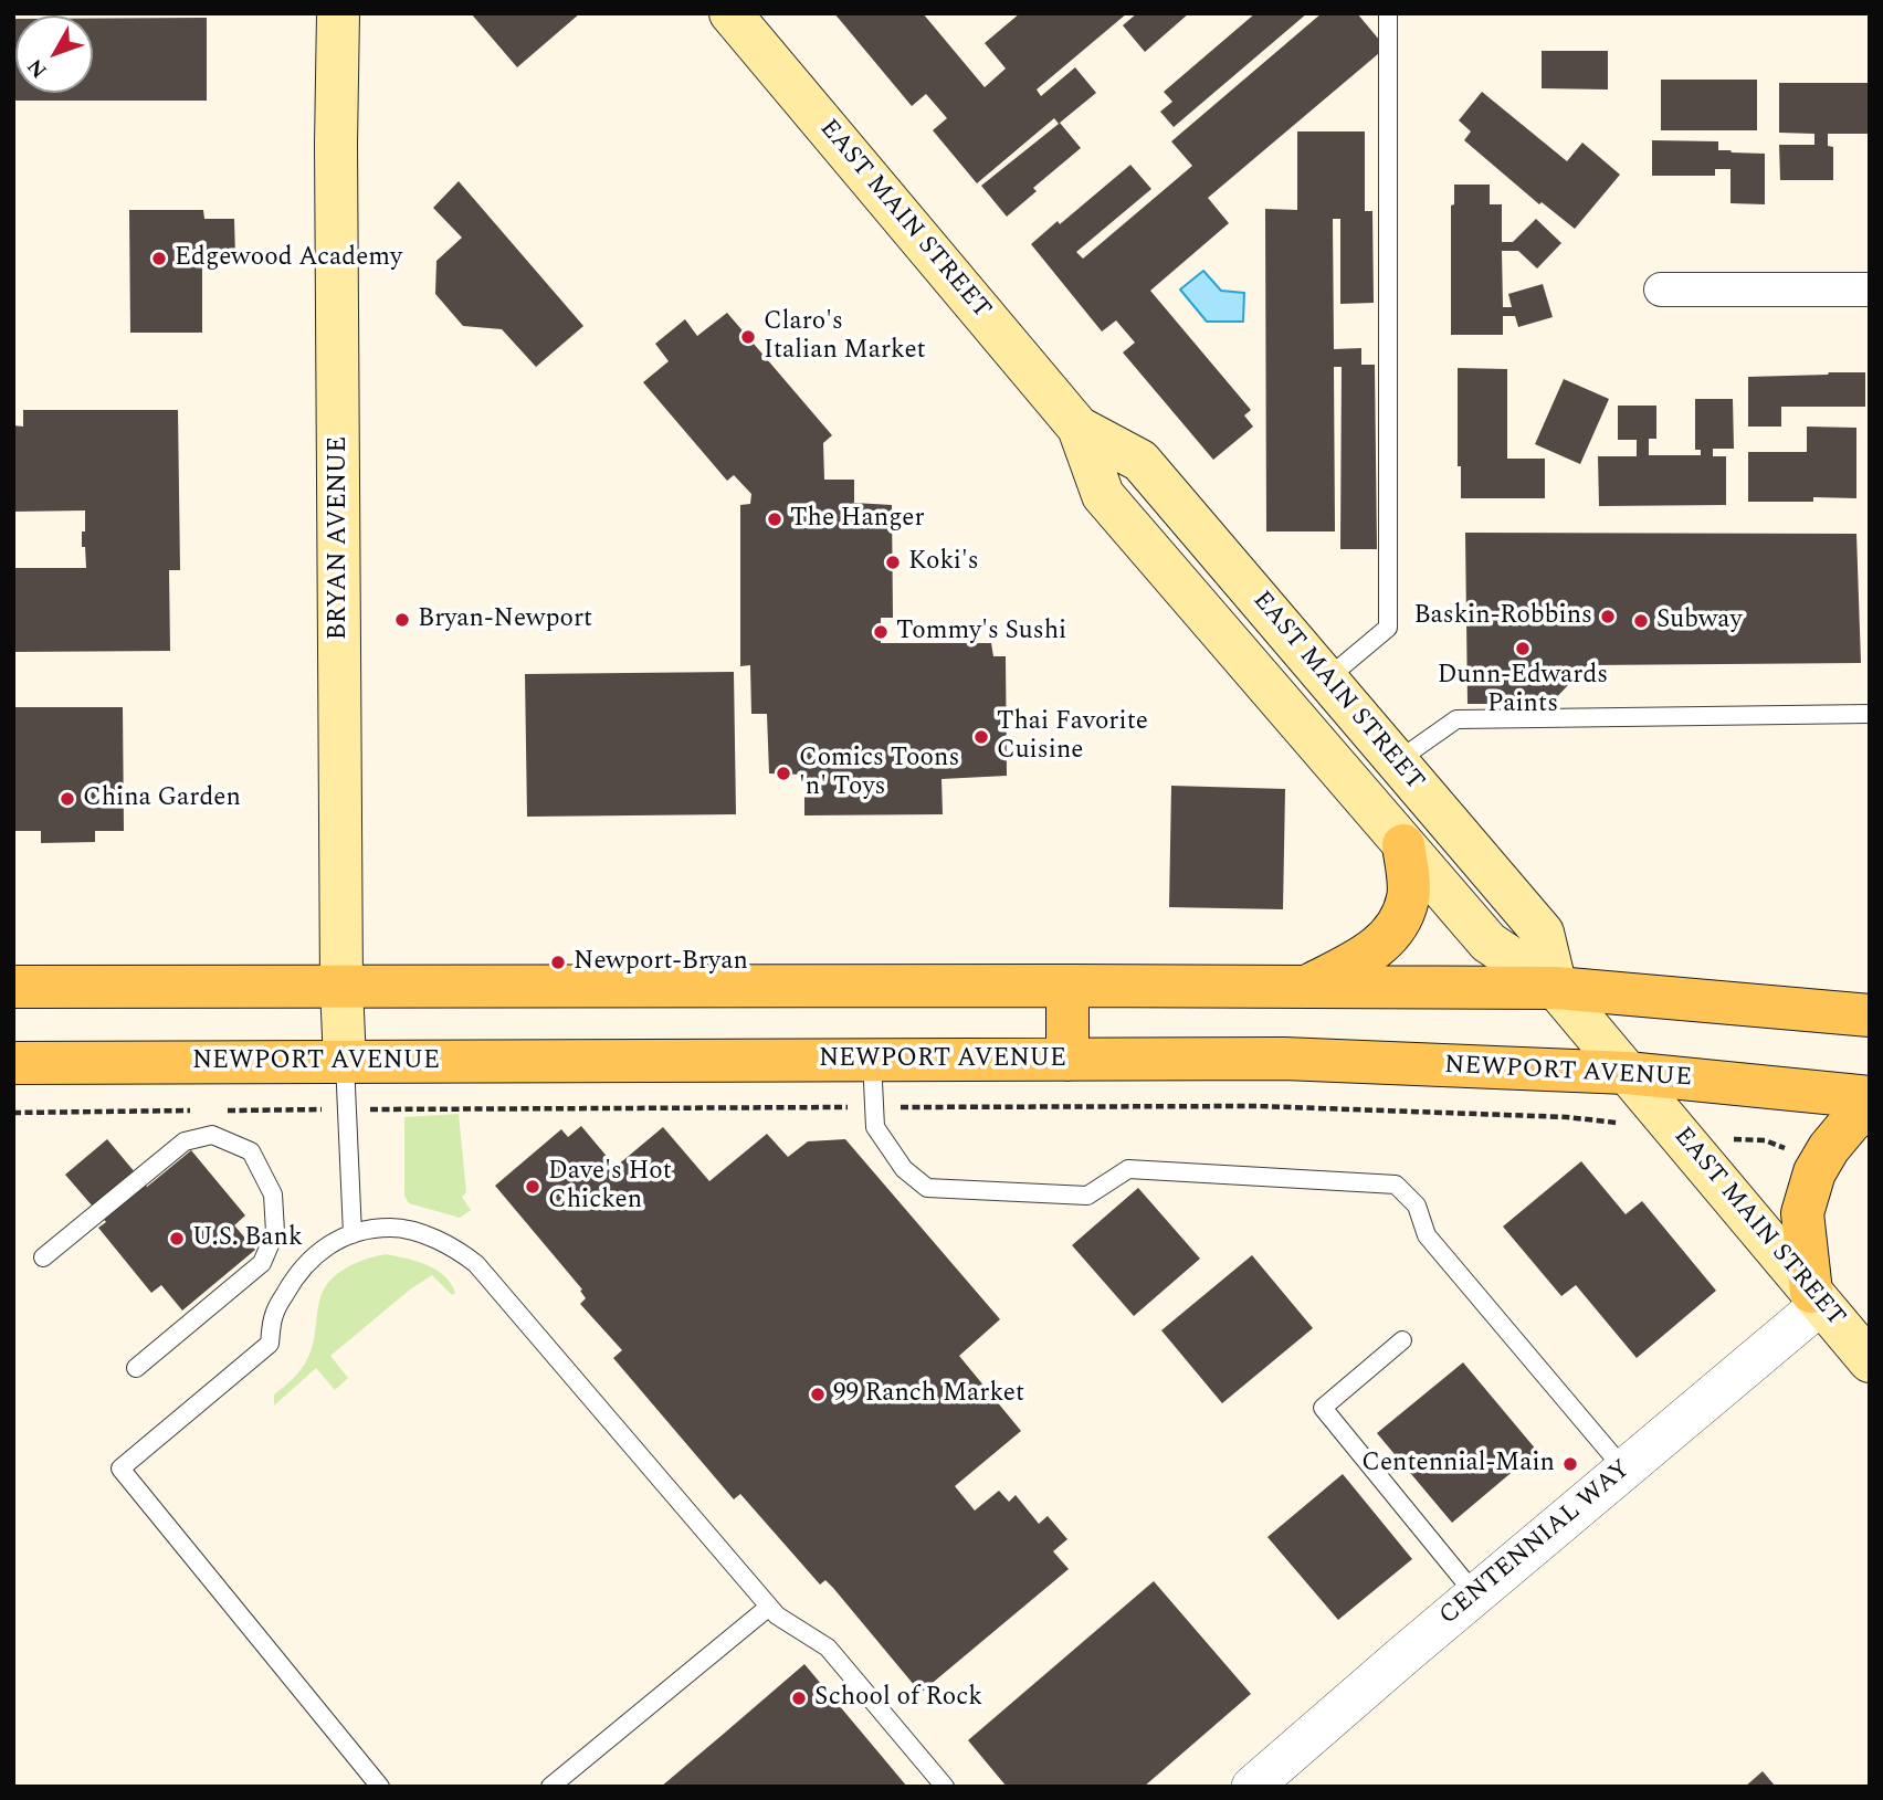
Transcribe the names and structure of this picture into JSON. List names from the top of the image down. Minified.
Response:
{"streets":{"main road":["EAST MAIN STREET","BRYAN AVENUE","NEWPORT AVENUE"],"street":["CENTENNIAL WAY"]},"crossings":[["EAST MAIN STREET","NEWPORT AVENUE"],["EAST MAIN STREET","CENTENNIAL WAY"],["BRYAN AVENUE","NEWPORT AVENUE"]],"places":["Edgewood Academy","Claro's Italian Market","The Hanger","Koki's","Baskin-Robbins","Bryan-Newport","Subway","Tommy's Sushi","Dunn-Edwards Paints","Thai Favorite Cuisine","Comics Toons 'n' Toys","China Garden","Newport-Bryan","Dave's Hot Chicken","U.S. Bank","99 Ranch Market","Centennial-Main","School of Rock"],"north":"bottom left"}
